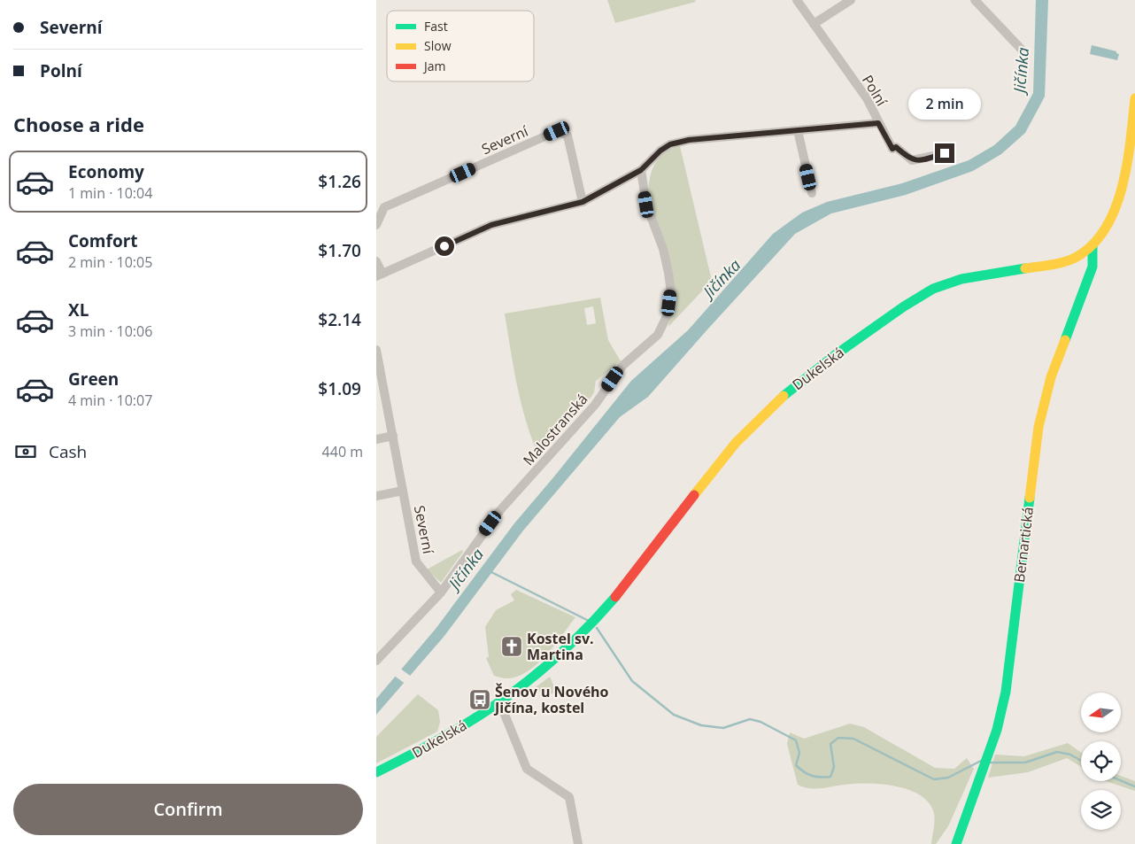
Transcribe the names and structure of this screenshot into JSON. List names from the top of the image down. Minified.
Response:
{"streets":{"main road":["Dukelská","Bernartická"],"street":["Polní","Severní","Malostranská"]},"crossings":[["Severní","Malostranská"],["Dukelská","Bernartická"]],"water":["Jičínka"],"places":{"church":["Kostel sv. Martina"],"bus stop":["Šenov u Nového Jičína, kostel"]},"legend":["Fast","Slow","Jam"],"north":"left","page":{"banner":["Severní","Polní"],"bubble":"2 min","heading":"Choose a ride","list":[{"name":"Economy","note":"1 min · 10:04","value":"$1.26"},{"name":"Comfort","note":"2 min · 10:05","value":"$1.70"},{"name":"XL","note":"3 min · 10:06","value":"$2.14"},{"name":"Green","note":"4 min · 10:07","value":"$1.09"}],"pay":["Cash","440 m"],"buttons":"Confirm"}}
